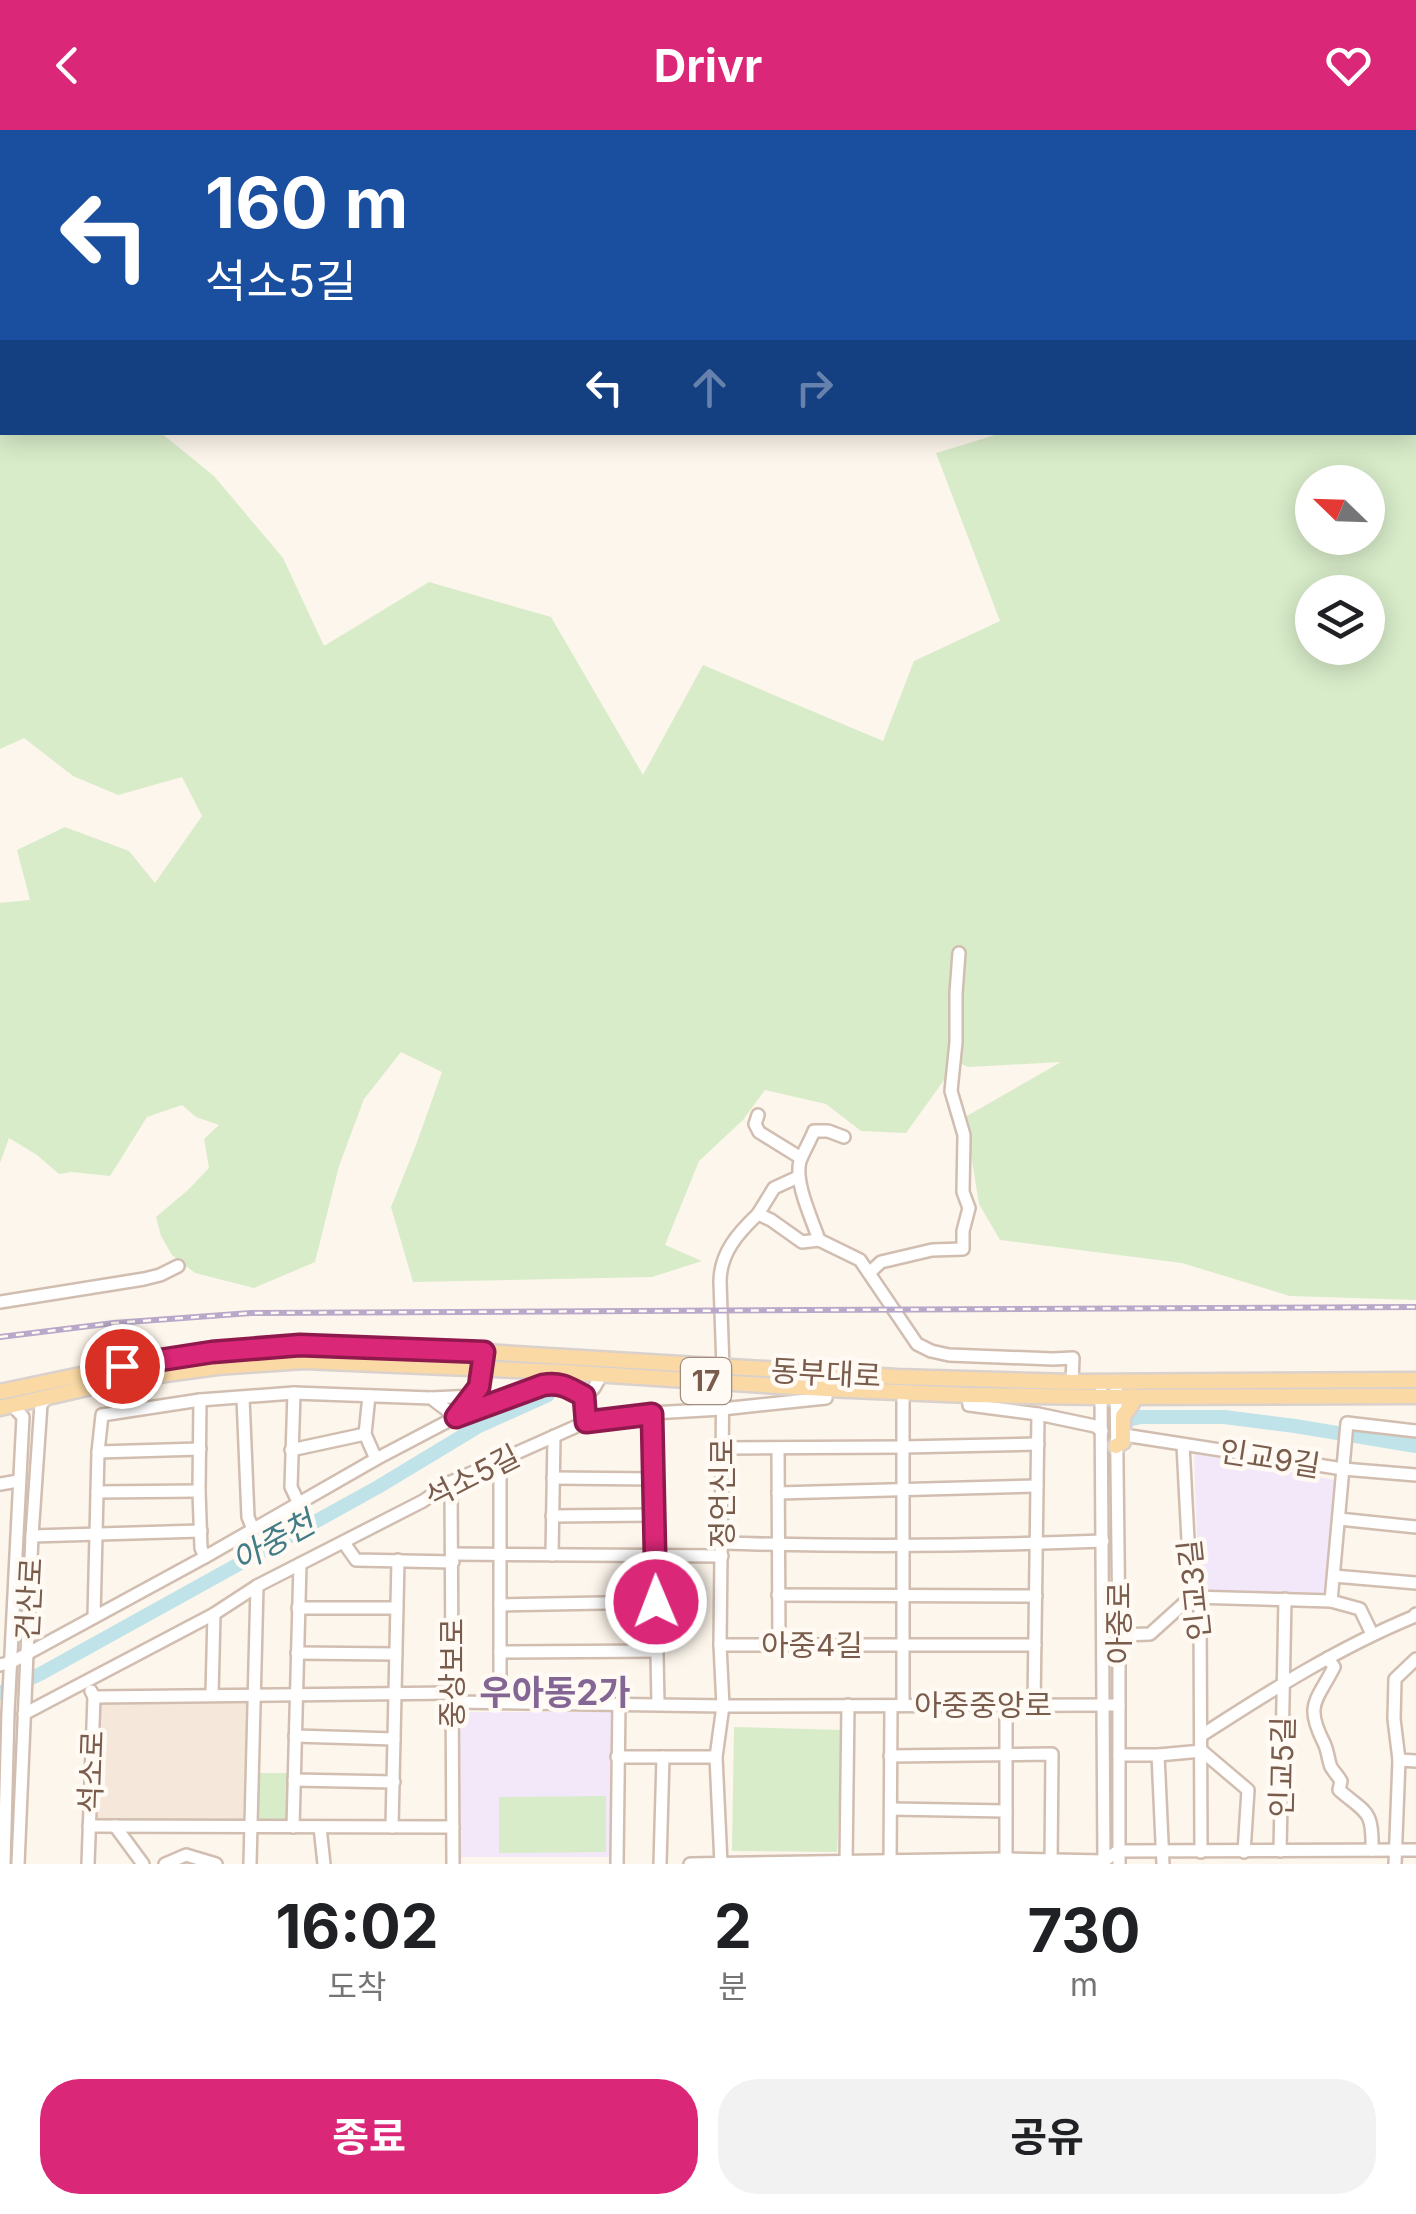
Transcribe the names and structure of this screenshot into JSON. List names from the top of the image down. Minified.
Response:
{"streets":{"main road":["동부대로","17"],"street":["인교9길","석소5길","정언신로","인교3길","건산로","아중로","아중4길","중상보로","아중중앙로","인교5길","석소로"]},"crossings":[["동부대로","석소5길"],["동부대로","정언신로"],["동부대로","건산로"],["동부대로","아중로"],["동부대로","아중4길"],["인교9길","인교3길"],["인교9길","아중로"],["석소5길","정언신로"],["석소5길","건산로"],["석소5길","중상보로"],["석소5길","석소로"],["정언신로","아중4길"],["정언신로","아중중앙로"],["인교3길","인교5길"],["아중로","아중4길"],["아중로","아중중앙로"],["아중4길","아중중앙로"],["중상보로","아중중앙로"],["아중중앙로","석소로"]],"districts":["우아동2가"],"water":["아중천"],"north":"top left","page":{"header":"Drivr","turn":["160 m","석소5길"],"eta":["16:02","도착","2","분","730","m"],"buttons":["종료","공유"]}}
